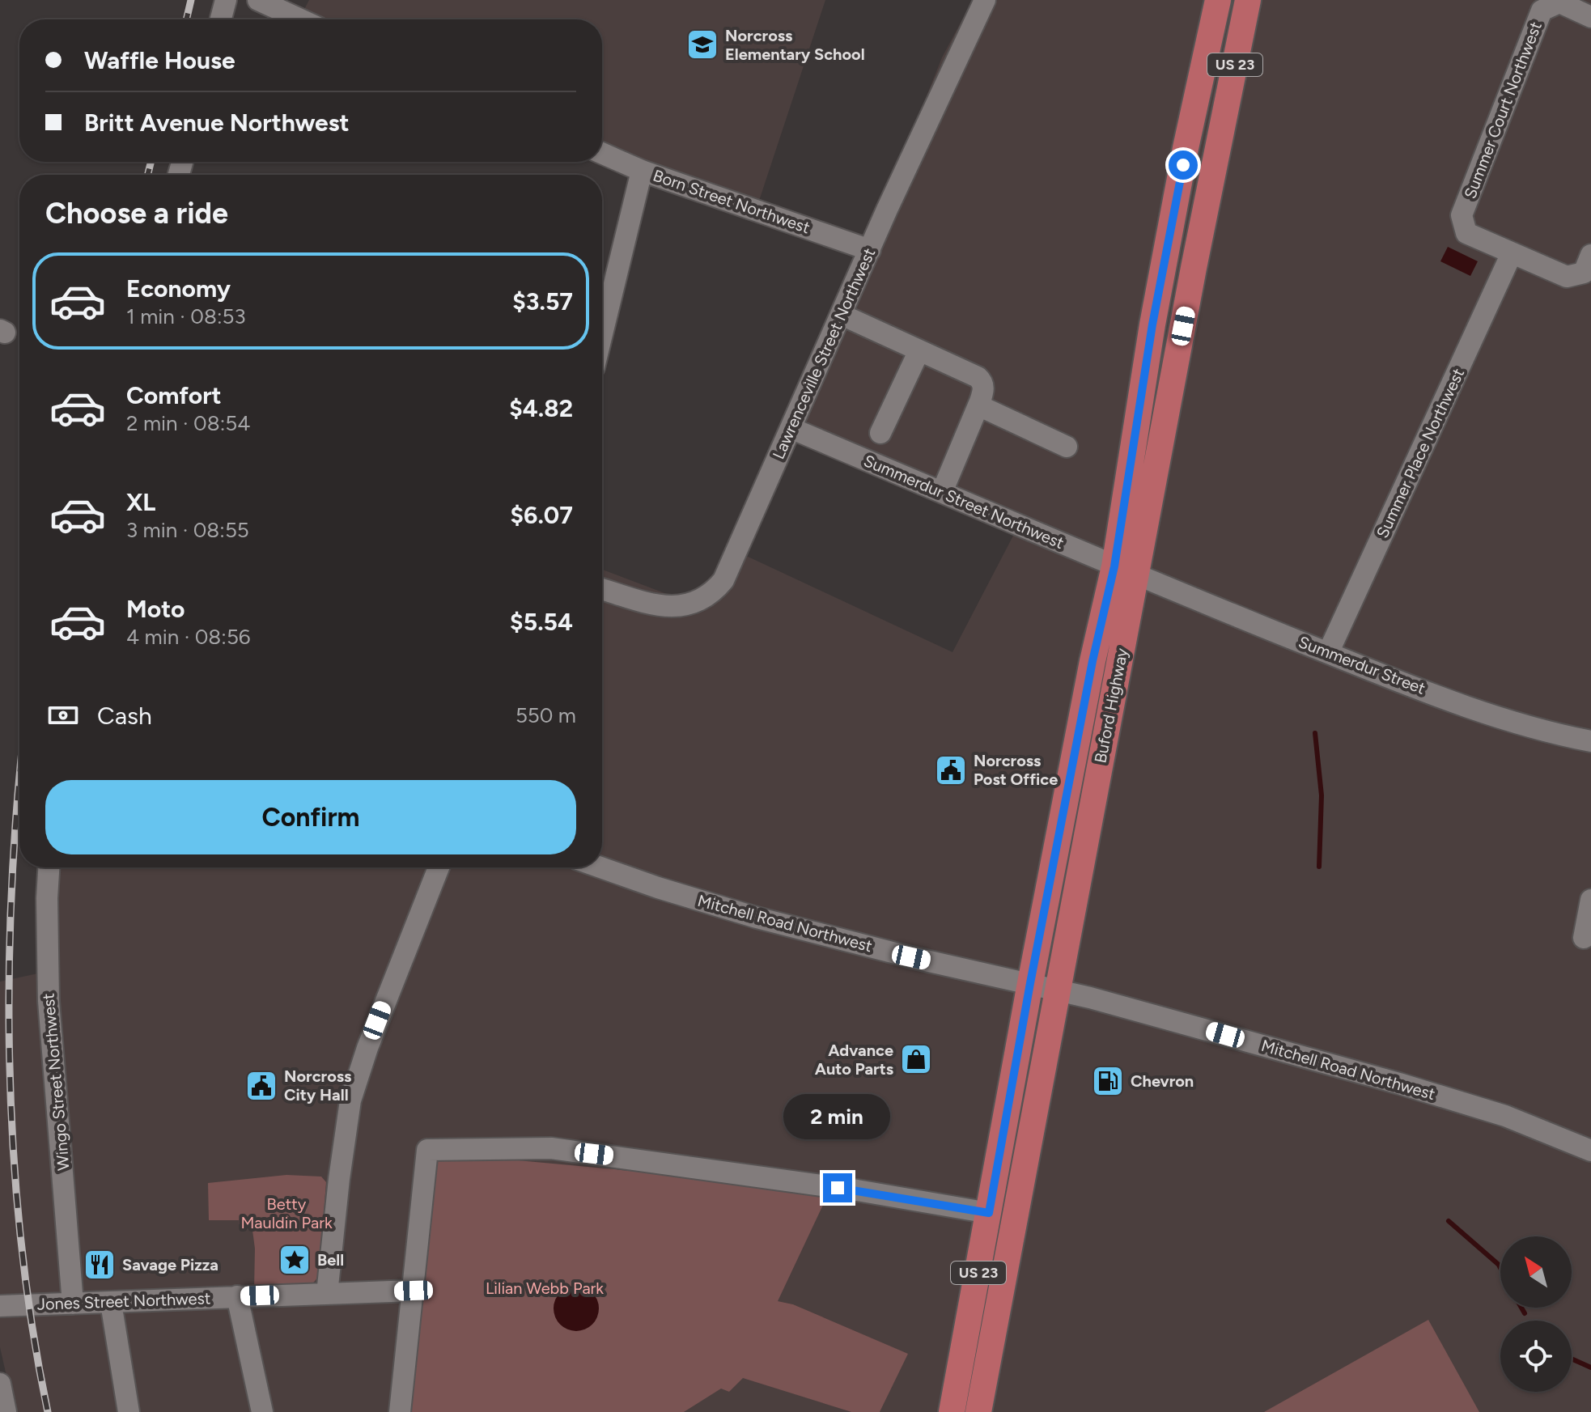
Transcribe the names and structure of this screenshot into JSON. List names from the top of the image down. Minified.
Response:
{"streets":{"main road":["US 23","Buford Highway"],"street":["Summer Court Northwest","Born Street Northwest","Lawrenceville Street Northwest","Summer Place Northwest","Summerdur Street Northwest","Summerdur Street","Mitchell Road Northwest","Wingo Street Northwest","Jones Street Northwest"]},"crossings":[["Summer Court Northwest","Summer Place Northwest"],["Born Street Northwest","Lawrenceville Street Northwest"],["Lawrenceville Street Northwest","Summerdur Street Northwest"],["Summer Place Northwest","Summerdur Street"],["Summerdur Street Northwest","Summerdur Street"],["Summerdur Street Northwest","Buford Highway"],["Summerdur Street","Buford Highway"],["Buford Highway","Mitchell Road Northwest"],["Wingo Street Northwest","Jones Street Northwest"]],"parks":["Betty Mauldin Park","Lilian Webb Park"],"places":{"school or university":["Norcross Elementary School"],"public building":["Norcross Post Office","Norcross City Hall"],"shop":["Advance Auto Parts"],"fuel station":["Chevron"],"place":["Bell"],"restaurant":["Savage Pizza"]},"north":"top left","page":{"banner":["Waffle House","Britt Avenue Northwest"],"heading":"Choose a ride","list":[{"name":"Economy","note":"1 min · 08:53","value":"$3.57"},{"name":"Comfort","note":"2 min · 08:54","value":"$4.82"},{"name":"XL","note":"3 min · 08:55","value":"$6.07"},{"name":"Moto","note":"4 min · 08:56","value":"$5.54"}],"pay":["Cash","550 m"],"buttons":"Confirm","bubble":"2 min"}}
